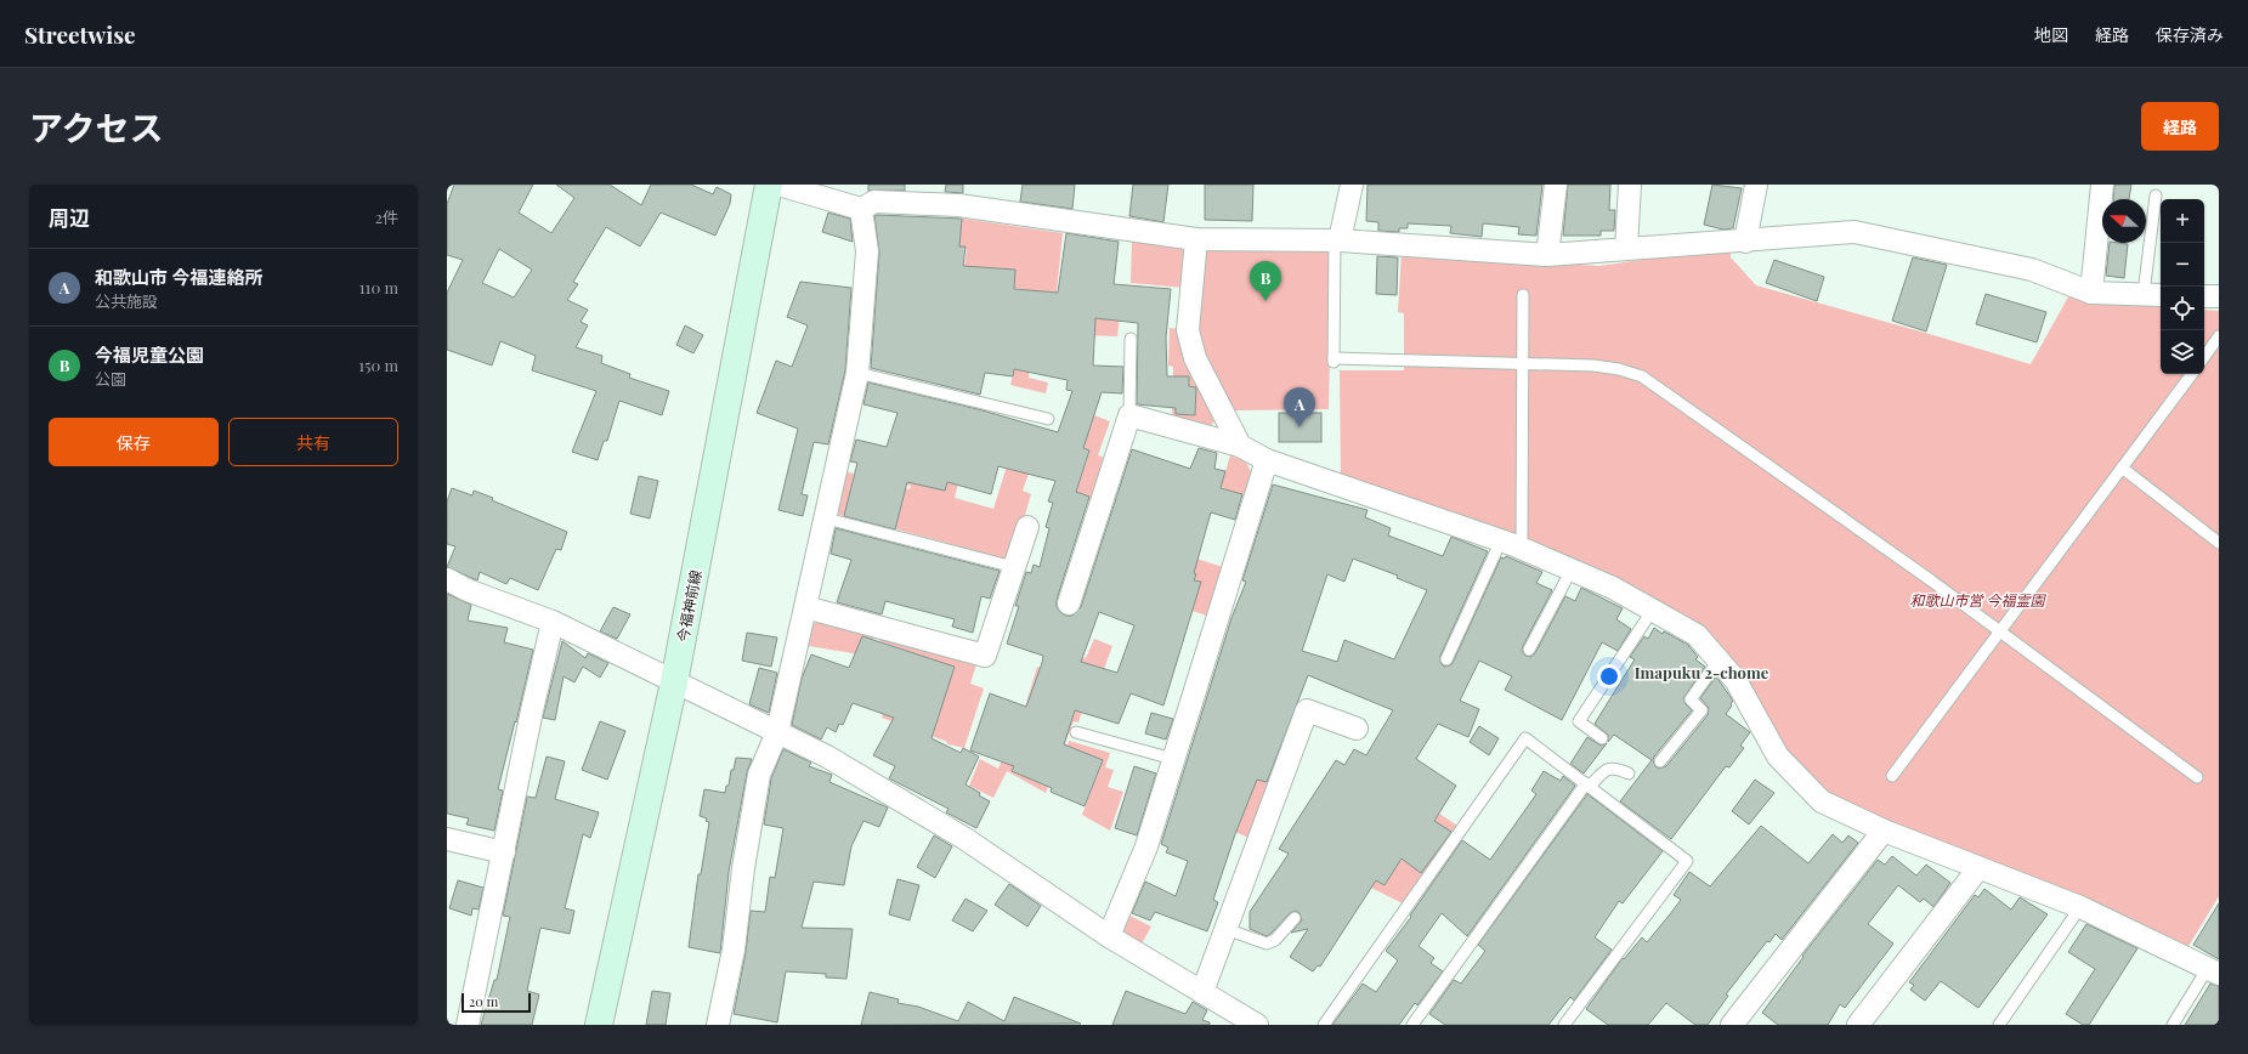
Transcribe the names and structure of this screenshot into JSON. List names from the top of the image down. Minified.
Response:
{"streets":{"street":["今福神前線"]},"districts":["Imapuku 2-chome"],"parks":["和歌山市営 今福霊園"],"scale_bar":"20 m","north":"left","page":{"header":"Streetwise","nav":["地図","経路","保存済み"],"title":"アクセス","buttons":["経路",["保存","共有"]],"heading":["周辺","2件"],"map_buttons":["+","−"],"list":[{"mark":"A","name":"和歌山市 今福連絡所","note":"公共施設","value":"110 m"},{"mark":"B","name":"今福児童公園","note":"公園","value":"150 m"}],"pins":["B","A"],"scale":"20 m"}}
